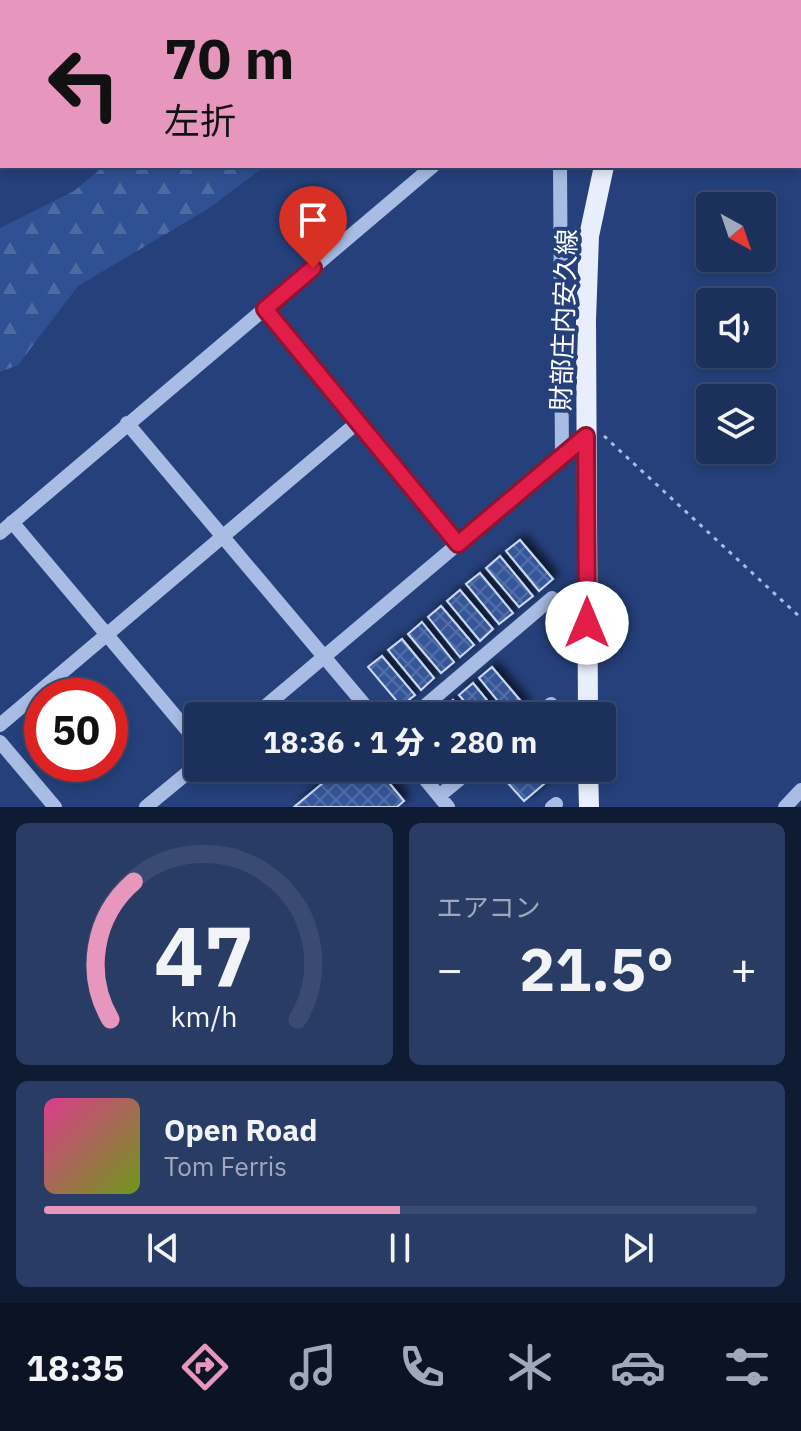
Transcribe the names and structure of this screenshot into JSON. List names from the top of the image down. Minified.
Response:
{"streets":{"main road":["財部庄内安久線"]},"north":"bottom right","page":{"turn":["70 m","左折"],"limit":"50","trip":"18:36 · 1 分 · 280 m","tile":"エアコン","heat":["−","21.5°","+"],"song":["Open Road","Tom Ferris"],"tabs":"18:35","gauge":["47","km/h"]}}
